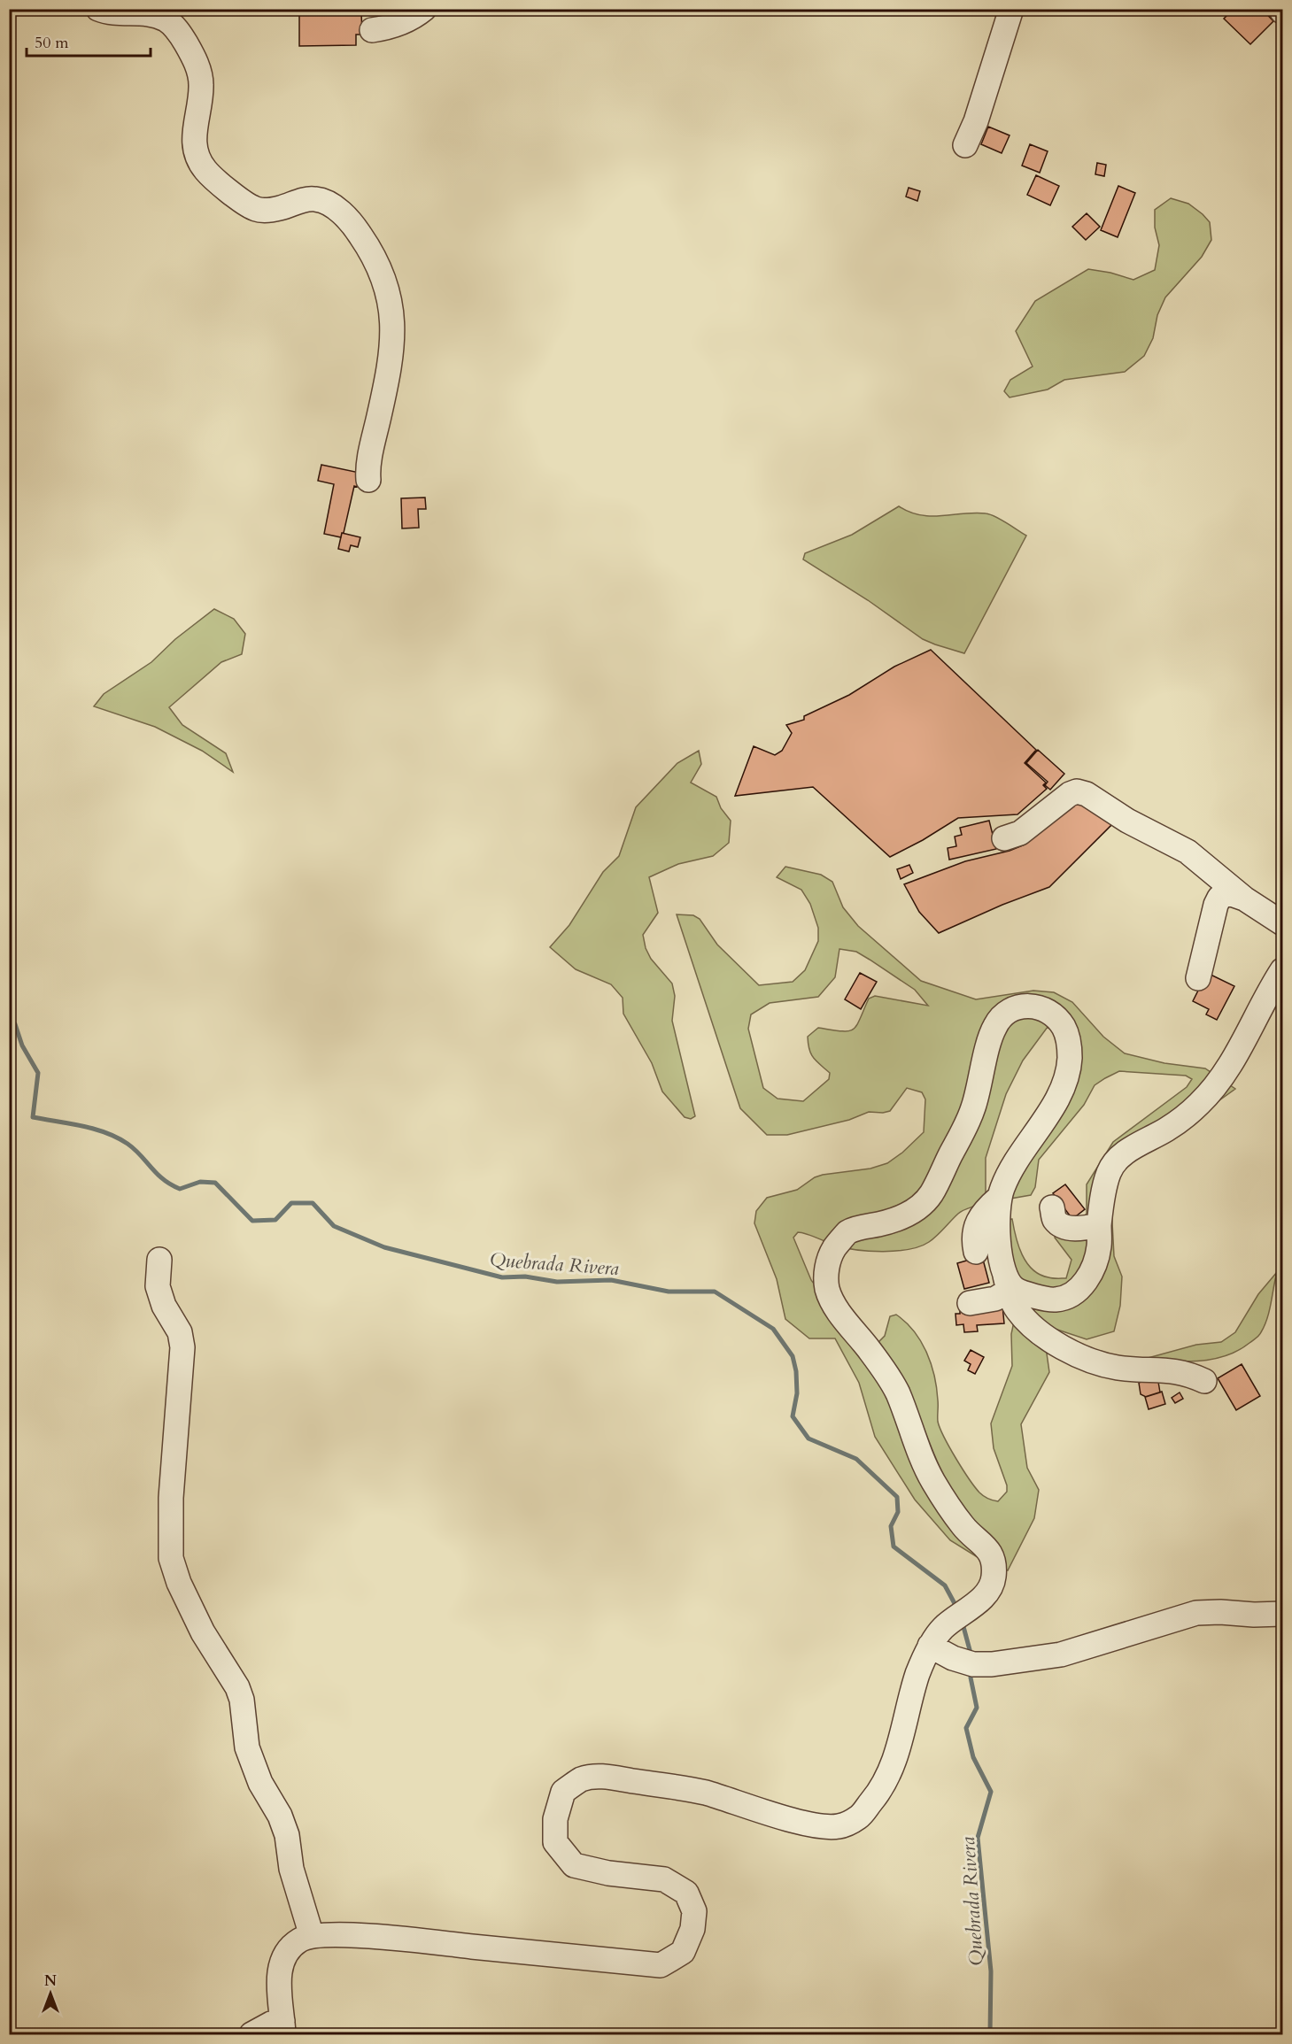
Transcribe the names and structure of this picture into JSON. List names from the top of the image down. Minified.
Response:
{"water":["Quebrada Rivera"],"scale_bar":"50 m","north":"top"}
